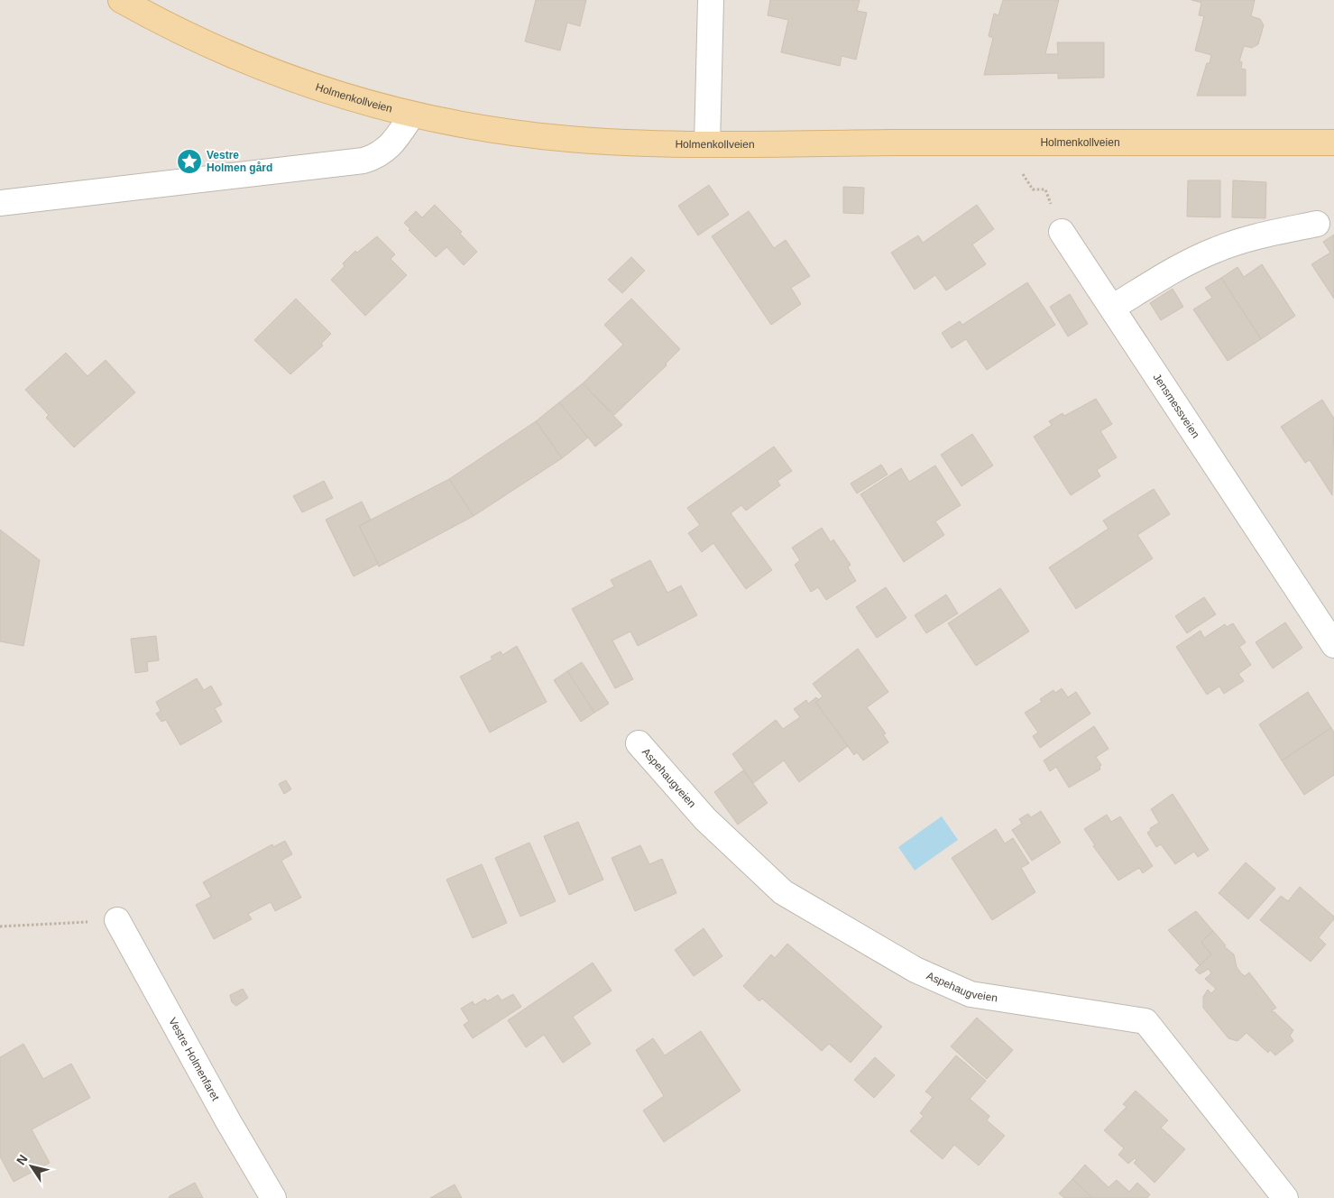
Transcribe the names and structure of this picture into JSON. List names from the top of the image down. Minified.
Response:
{"streets":{"main road":["Holmenkollveien"],"street":["Jensmessveien","Aspehaugveien","Vestre Holmenfaret"]},"places":{"place":["Vestre Holmen gård"]},"north":"top left"}
